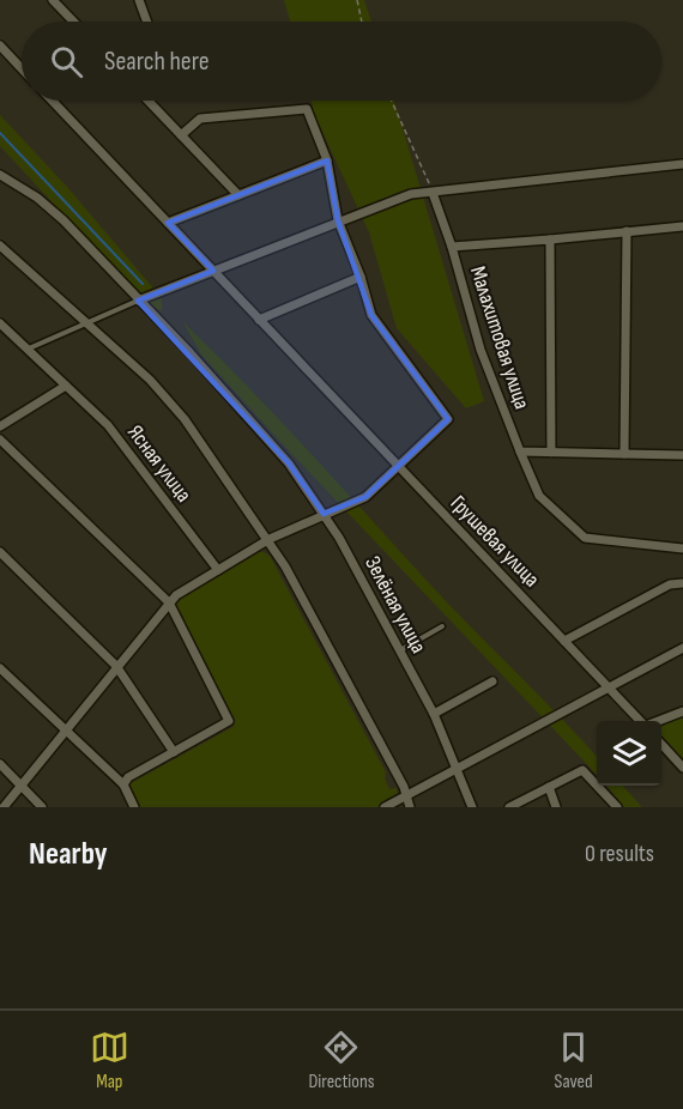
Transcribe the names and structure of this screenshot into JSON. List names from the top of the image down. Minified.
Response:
{"streets":{"street":["Малахитовая улица","Ясная улица","Грушевая улица","Зелёная улица"]},"page":{"search":"Search here","heading":["Nearby","0 results"],"nav":["Map","Directions","Saved"]}}
